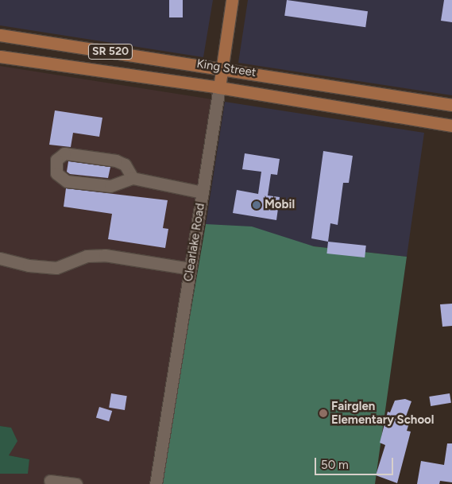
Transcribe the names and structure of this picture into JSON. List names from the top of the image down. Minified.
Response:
{"streets":{"main road":["SR 520","King Street","Clearlake Road"]},"crossings":[["King Street","Clearlake Road"]],"places":["Mobil","Fairglen Elementary School"],"scale_bar":"50 m"}
